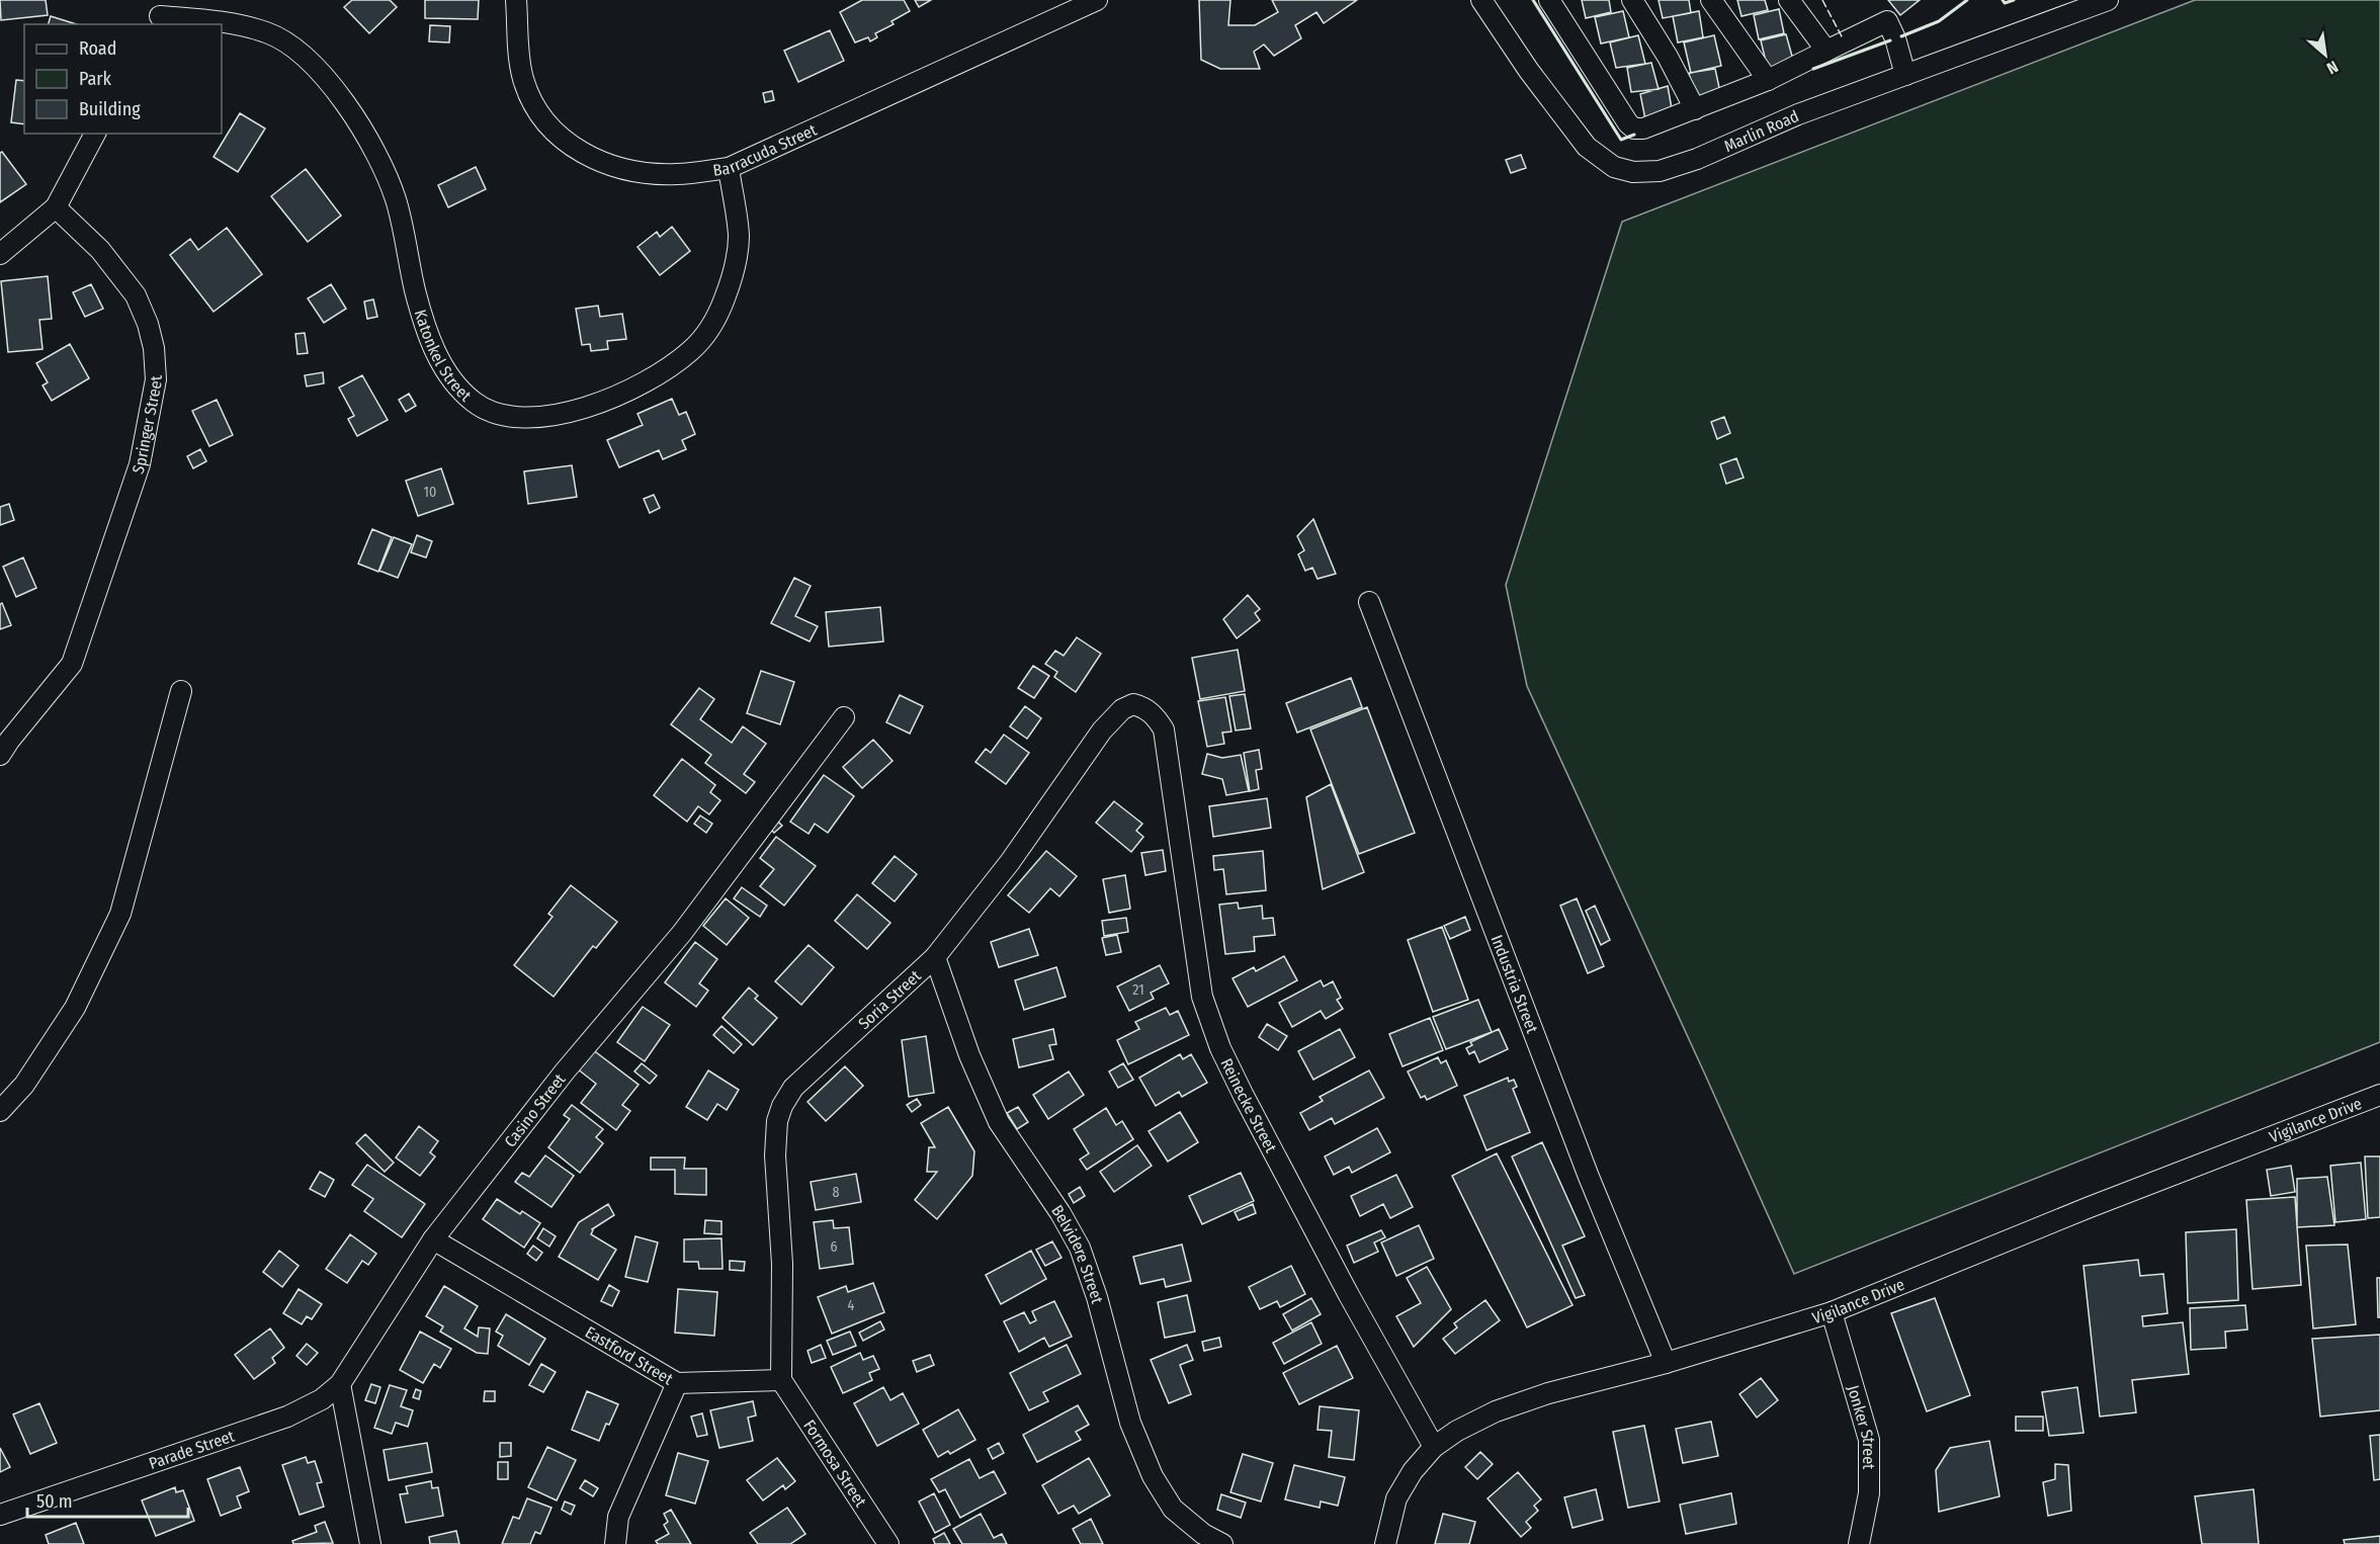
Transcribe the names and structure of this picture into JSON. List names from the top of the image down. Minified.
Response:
{"streets":{"street":["Marlin Road","Barracuda Street","Katonkel Street","Springer Street","Industria Street","Soria Street","Reinecke Street","Casino Street","Vigilance Drive","Belvidere Street","Eastford Street","Jonker Street","Parade Street","Formosa Street"]},"crossings":[["Barracuda Street","Katonkel Street"],["Industria Street","Vigilance Drive"],["Soria Street","Reinecke Street"],["Soria Street","Belvidere Street"],["Soria Street","Formosa Street"],["Reinecke Street","Vigilance Drive"],["Casino Street","Eastford Street"],["Casino Street","Parade Street"],["Vigilance Drive","Jonker Street"]],"house_numbers":["10","21","8","6","4"],"legend":["Road","Park","Building"],"scale_bar":"50 m","north":"bottom right"}
